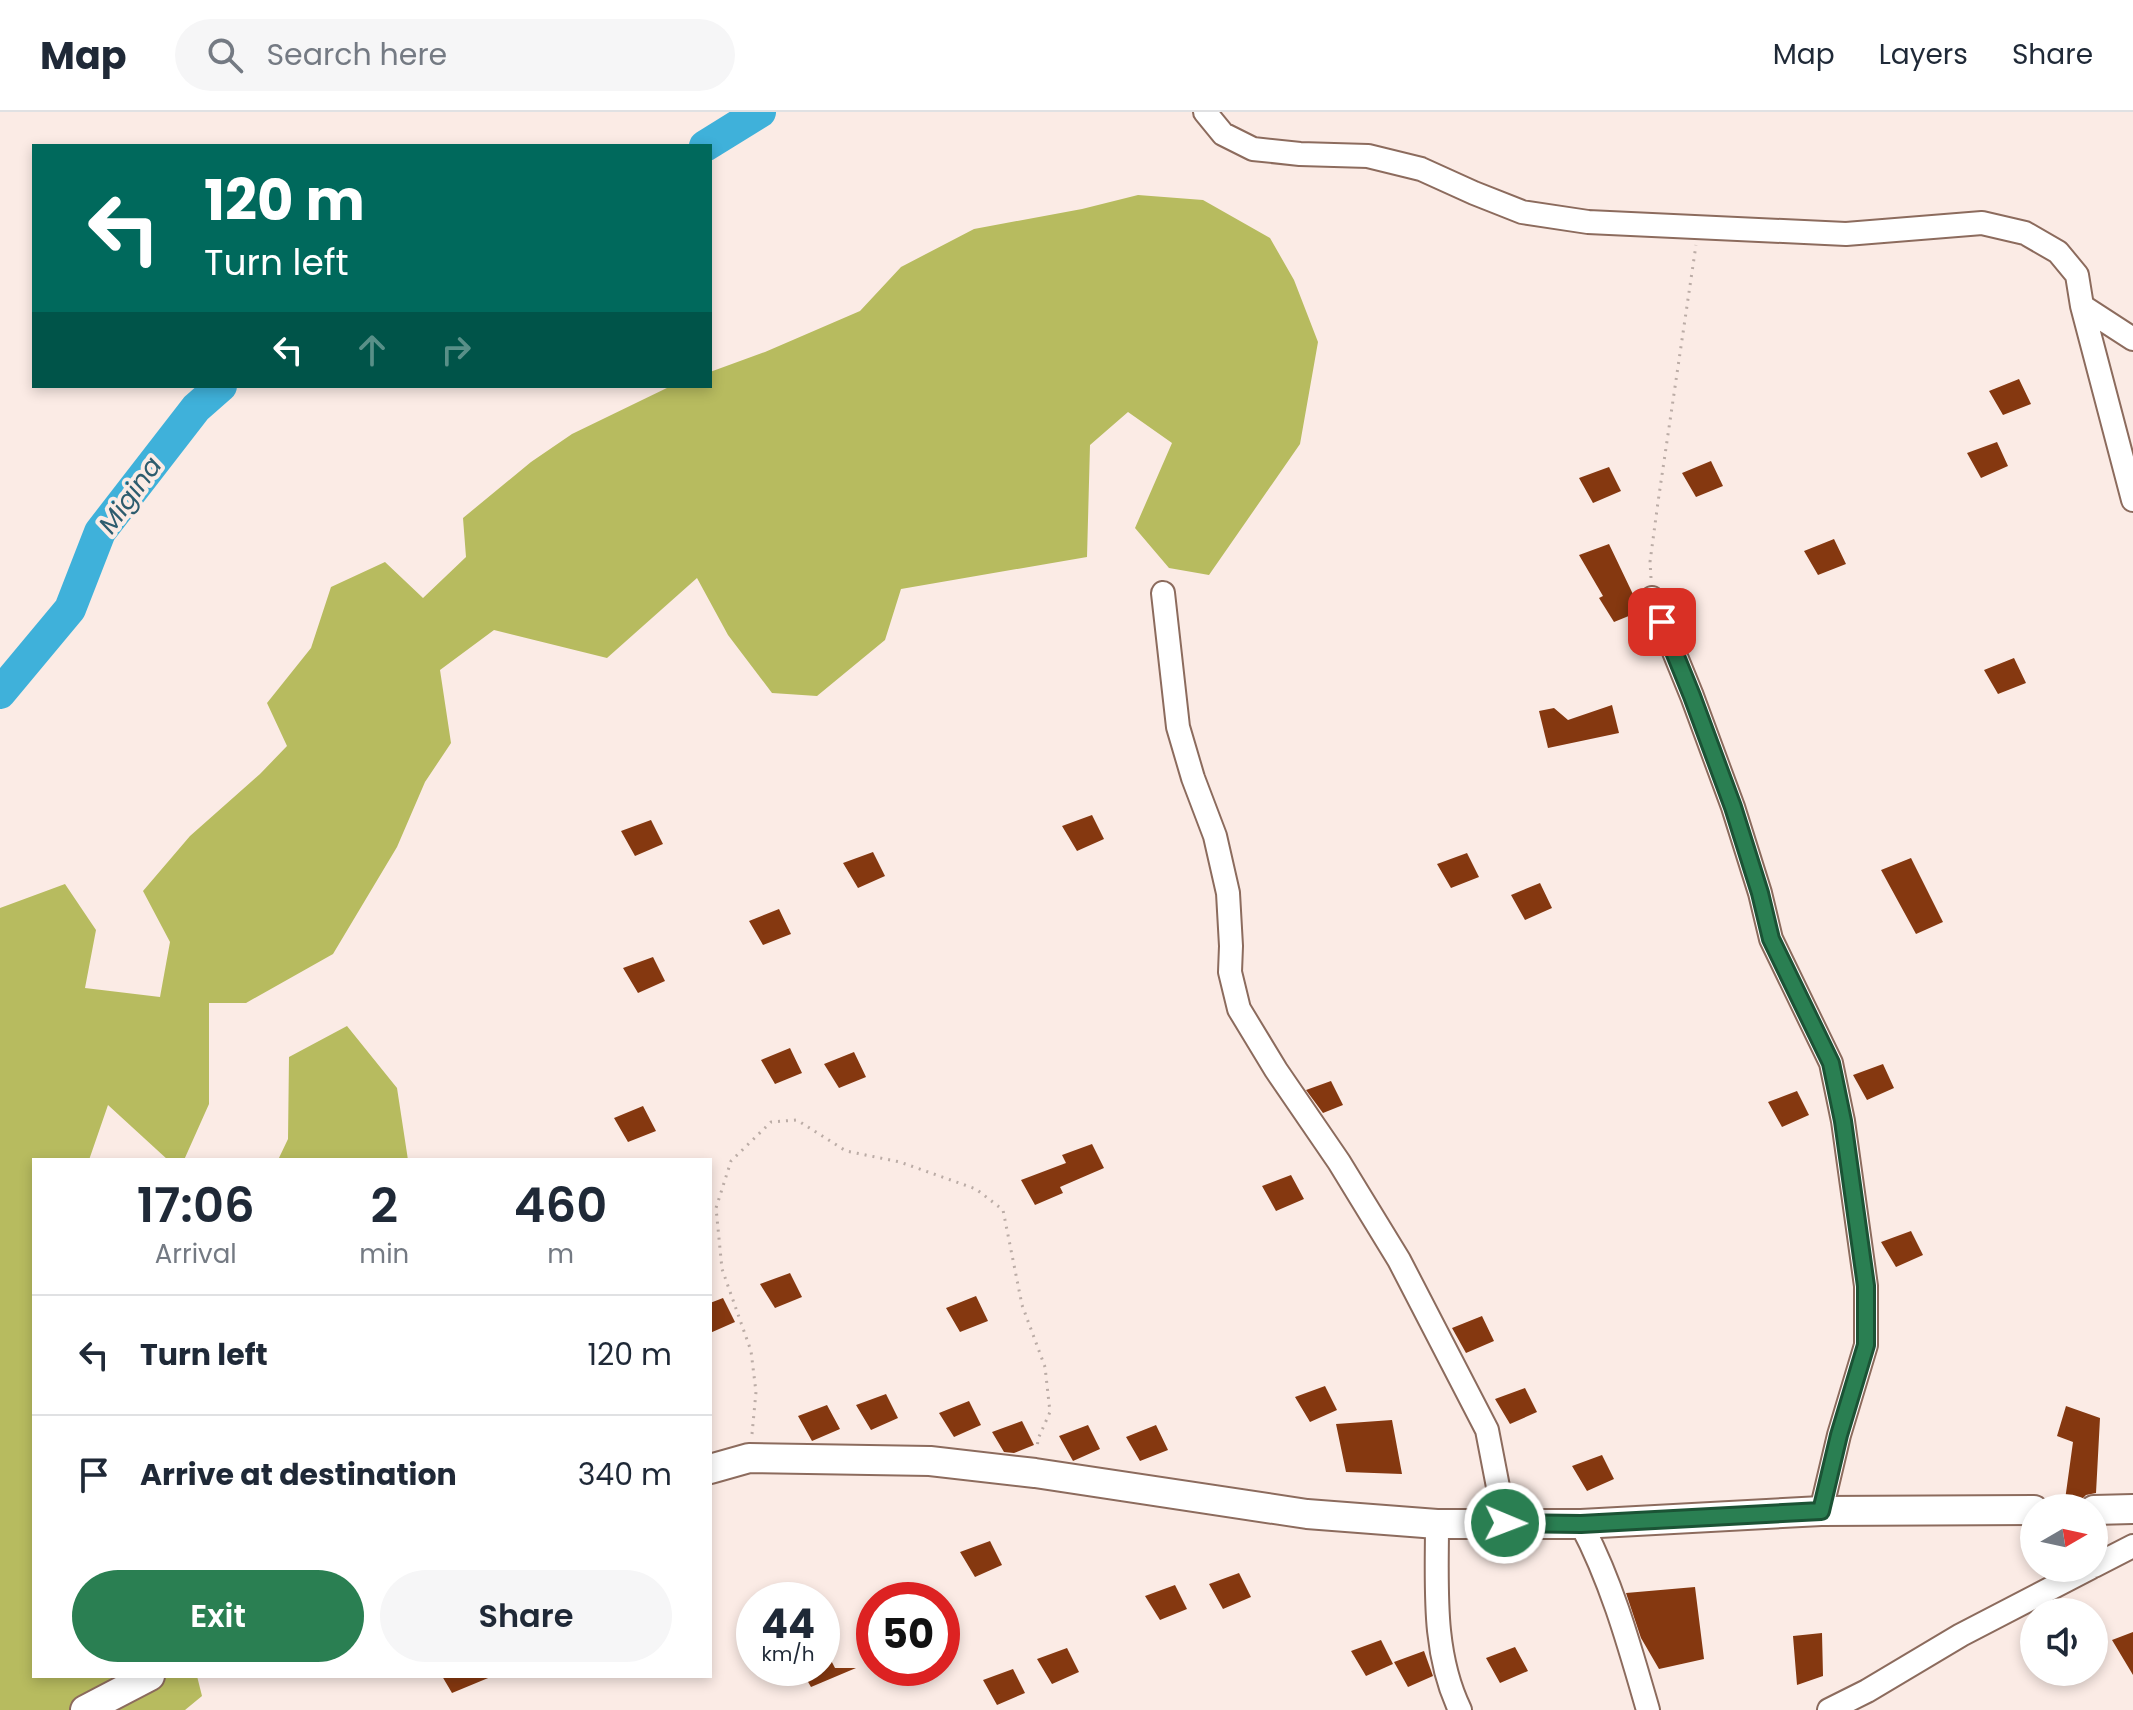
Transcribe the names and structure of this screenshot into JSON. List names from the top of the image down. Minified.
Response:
{"water":["Migina"],"north":"right","page":{"header":"Map","search":"Search here","nav":["Map","Layers","Share"],"turn":["120 m","Turn left"],"eta":["17:06","Arrival","2","min","460","m"],"list":[{"name":"Turn left","value":"120 m"},{"name":"Arrive at destination","value":"340 m"}],"buttons":["Exit","Share"],"speed":"44 km/h","limit":"50"}}
